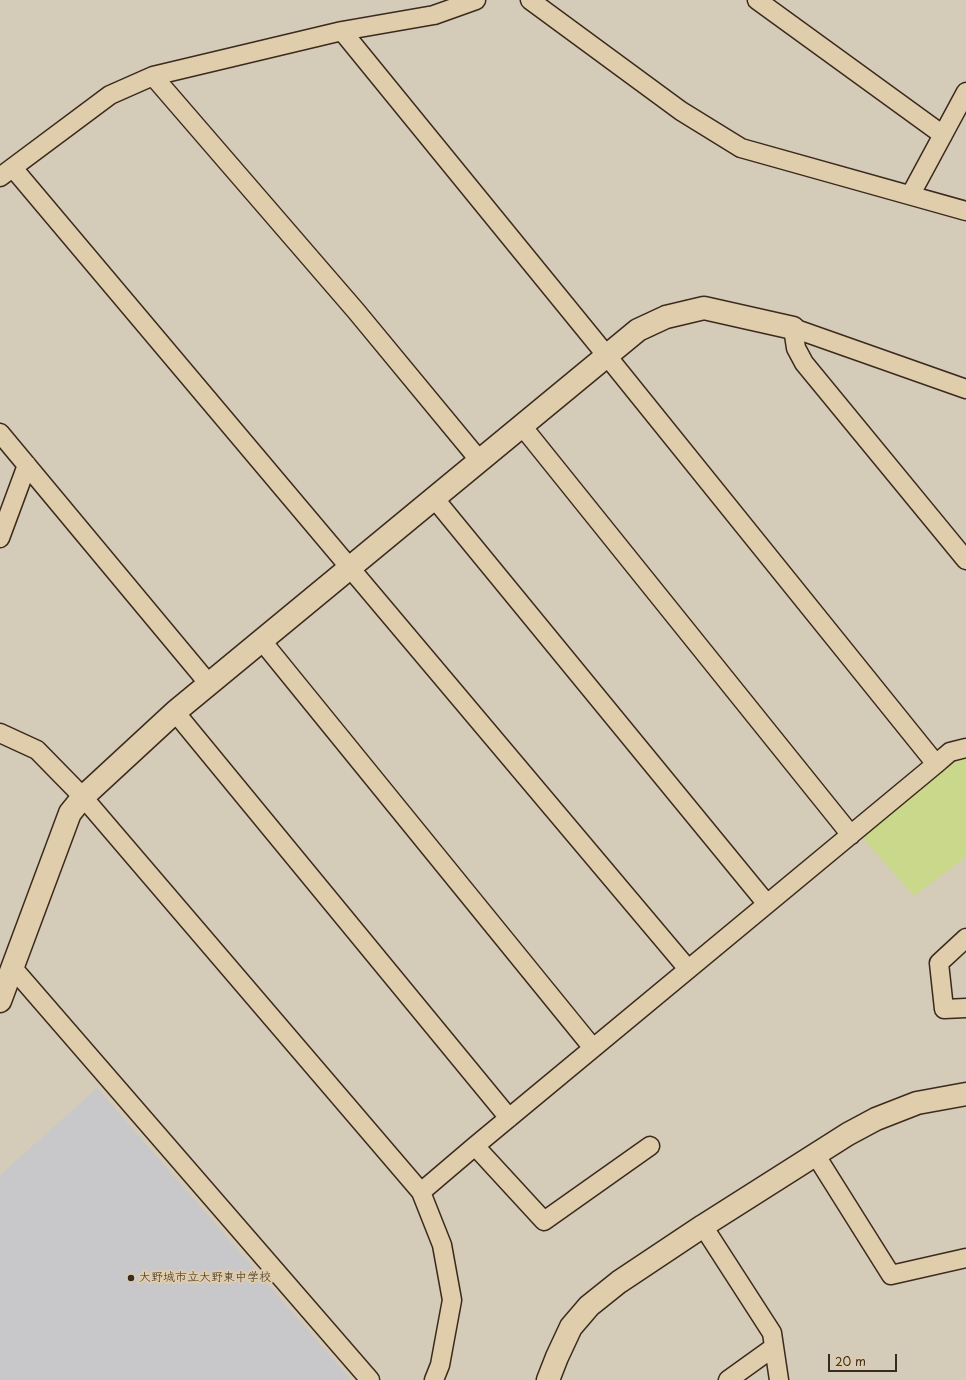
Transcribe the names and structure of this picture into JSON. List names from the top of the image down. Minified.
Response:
{"places":["大野城市立大野東中学校"],"scale_bar":"20 m"}
